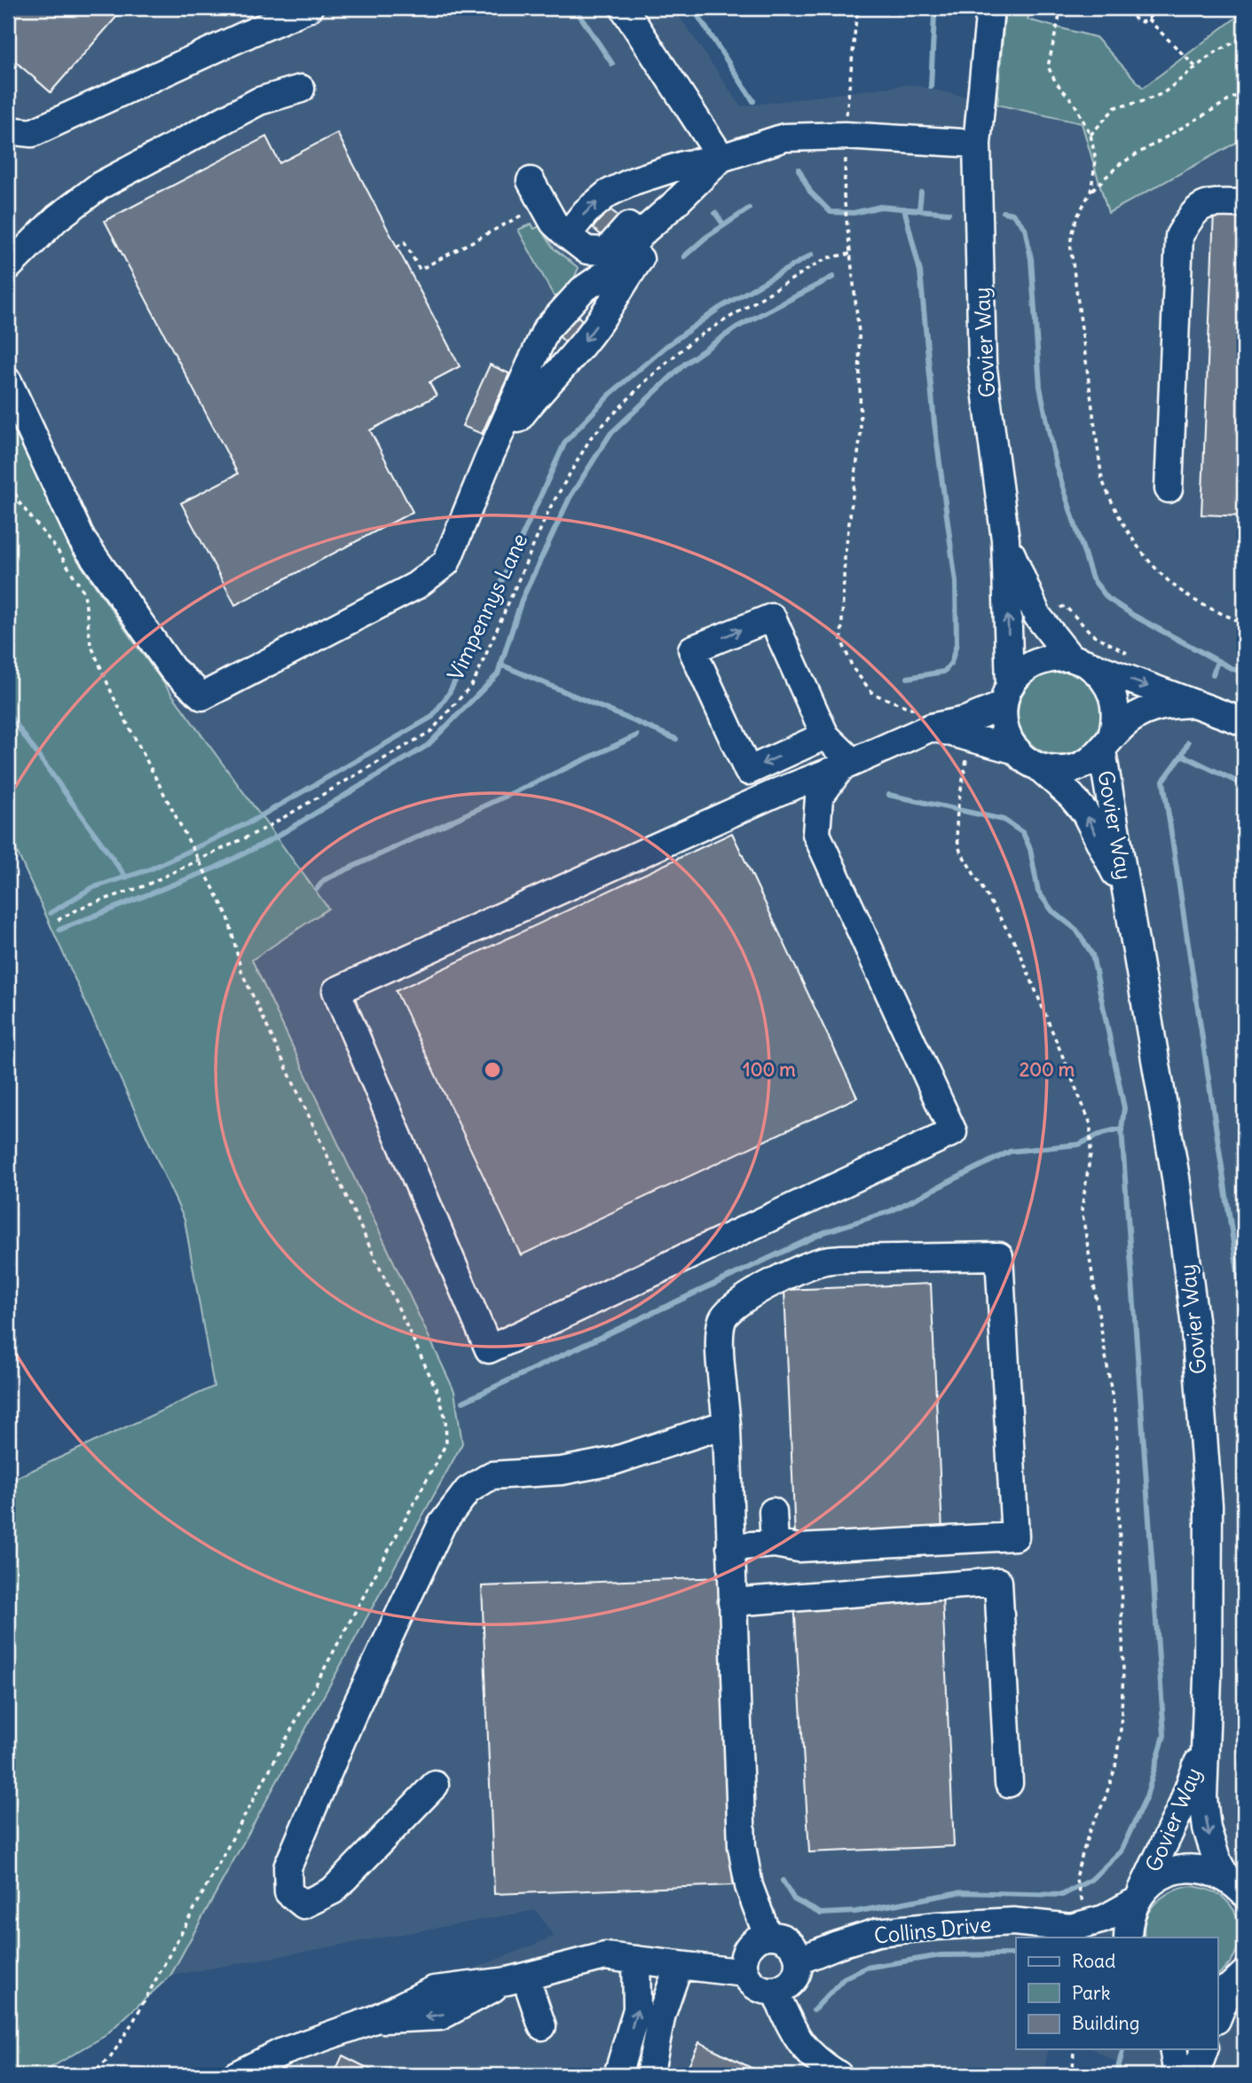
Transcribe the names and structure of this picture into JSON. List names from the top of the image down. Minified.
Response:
{"streets":{"street":["Govier Way","Collins Drive"],"path":["Vimpennys Lane"]},"crossings":[["Govier Way","Collins Drive"]],"legend":["Road","Park","Building"],"rings":["100 m","200 m"]}
